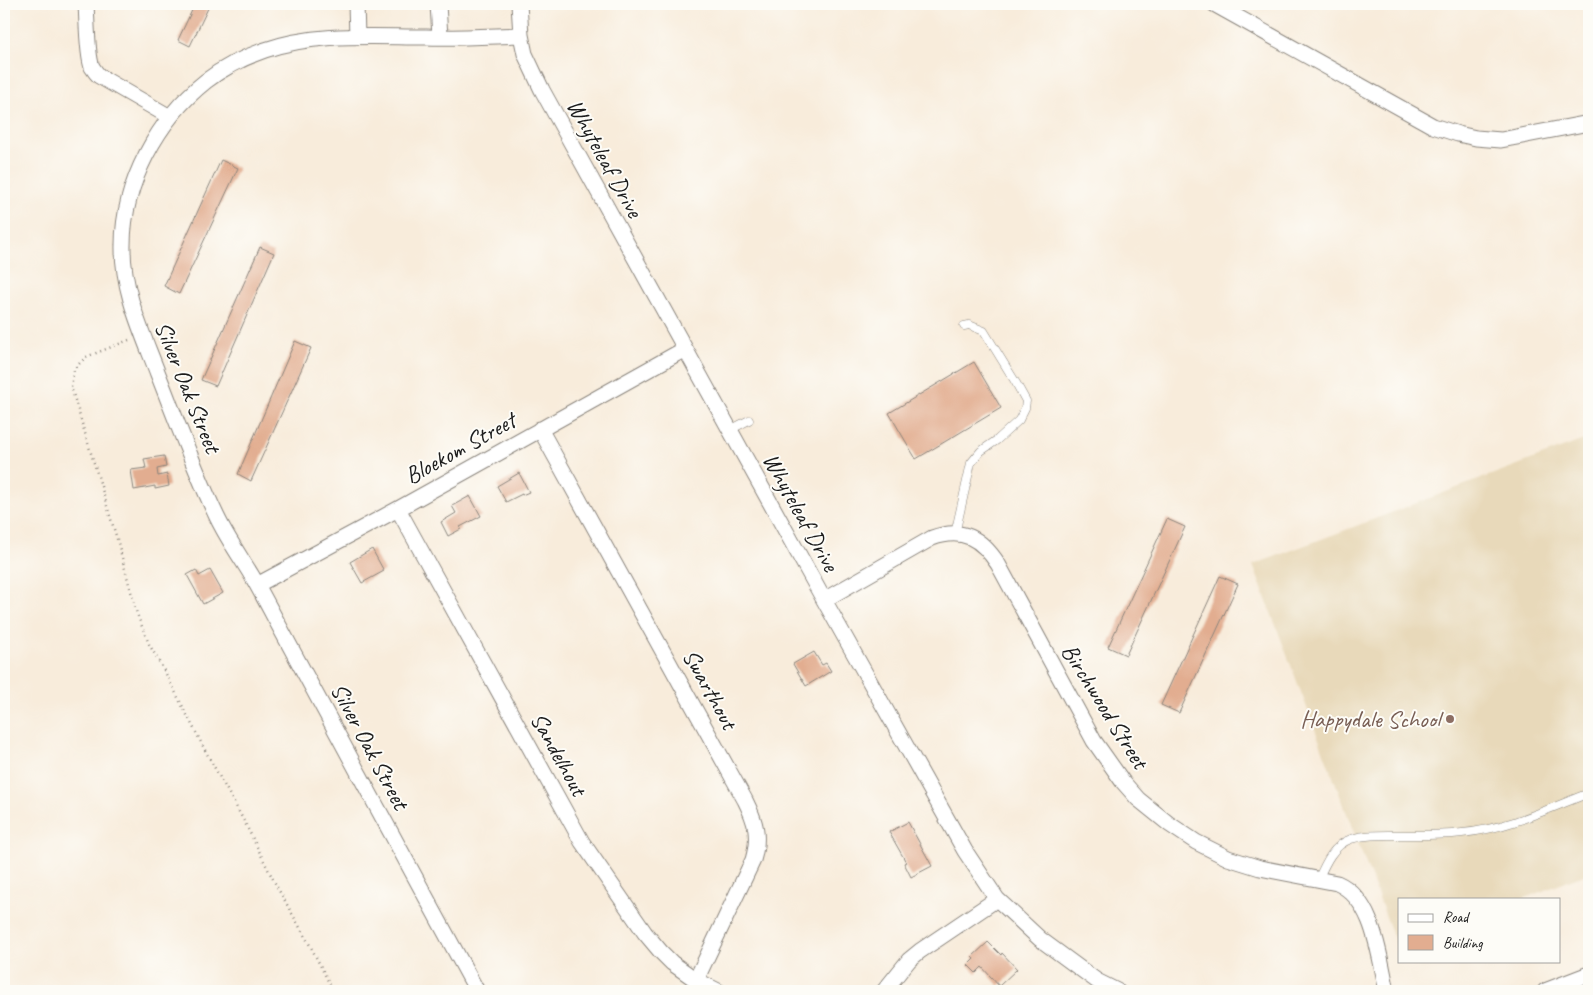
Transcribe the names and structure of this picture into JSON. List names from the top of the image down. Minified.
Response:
{"streets":{"street":["Whyteleaf Drive","Silver Oak Street","Bloekom Street","Swarthout","Birchwood Street","Sandelhout"]},"crossings":[["Whyteleaf Drive","Silver Oak Street"],["Whyteleaf Drive","Bloekom Street"],["Whyteleaf Drive","Birchwood Street"],["Silver Oak Street","Bloekom Street"],["Bloekom Street","Swarthout"],["Bloekom Street","Sandelhout"],["Swarthout","Sandelhout"]],"places":["Happydale School"],"legend":["Road","Building"]}
